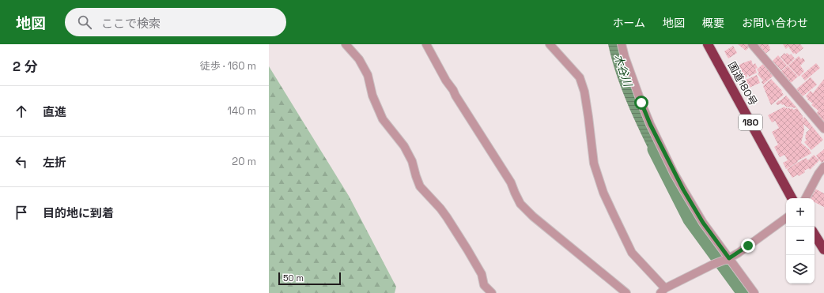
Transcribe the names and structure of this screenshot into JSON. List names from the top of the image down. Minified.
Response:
{"streets":{"highway":["国道180号","180"]},"water":["木谷川"],"scale_bar":"50 m","page":{"header":"地図","search":"ここで検索","nav":["ホーム","地図","概要","お問い合わせ"],"heading":["2 分","徒歩 · 160 m"],"list":[["直進","140 m"],["左折","20 m"],"目的地に到着"],"map_buttons":["+","−"],"scale":"50 m"}}
